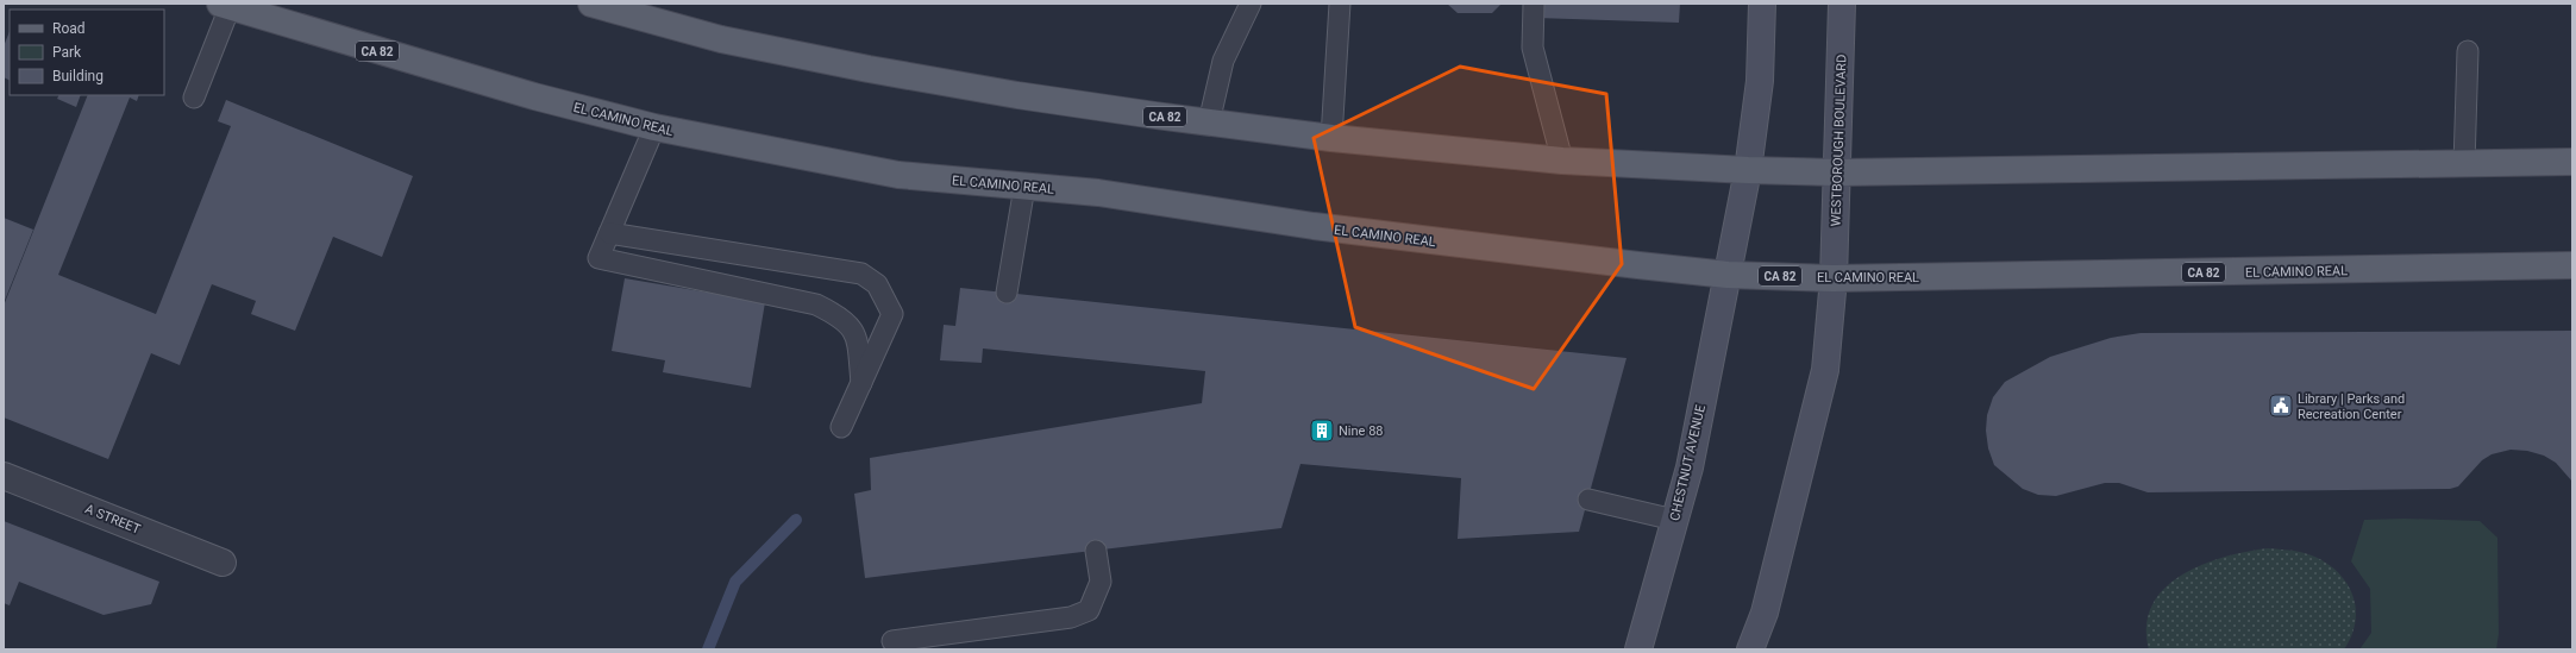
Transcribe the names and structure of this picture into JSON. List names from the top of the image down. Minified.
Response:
{"streets":{"main road":["CA 82","EL CAMINO REAL","WESTBOROUGH BOULEVARD","CHESTNUT AVENUE"],"street":["A STREET"]},"crossings":[["CA 82","WESTBOROUGH BOULEVARD"],["EL CAMINO REAL","WESTBOROUGH BOULEVARD"],["EL CAMINO REAL","CHESTNUT AVENUE"]],"places":{"public building":["Library | Parks and Recreation Center"],"building":["Nine 88"]},"legend":["Road","Park","Building"]}
